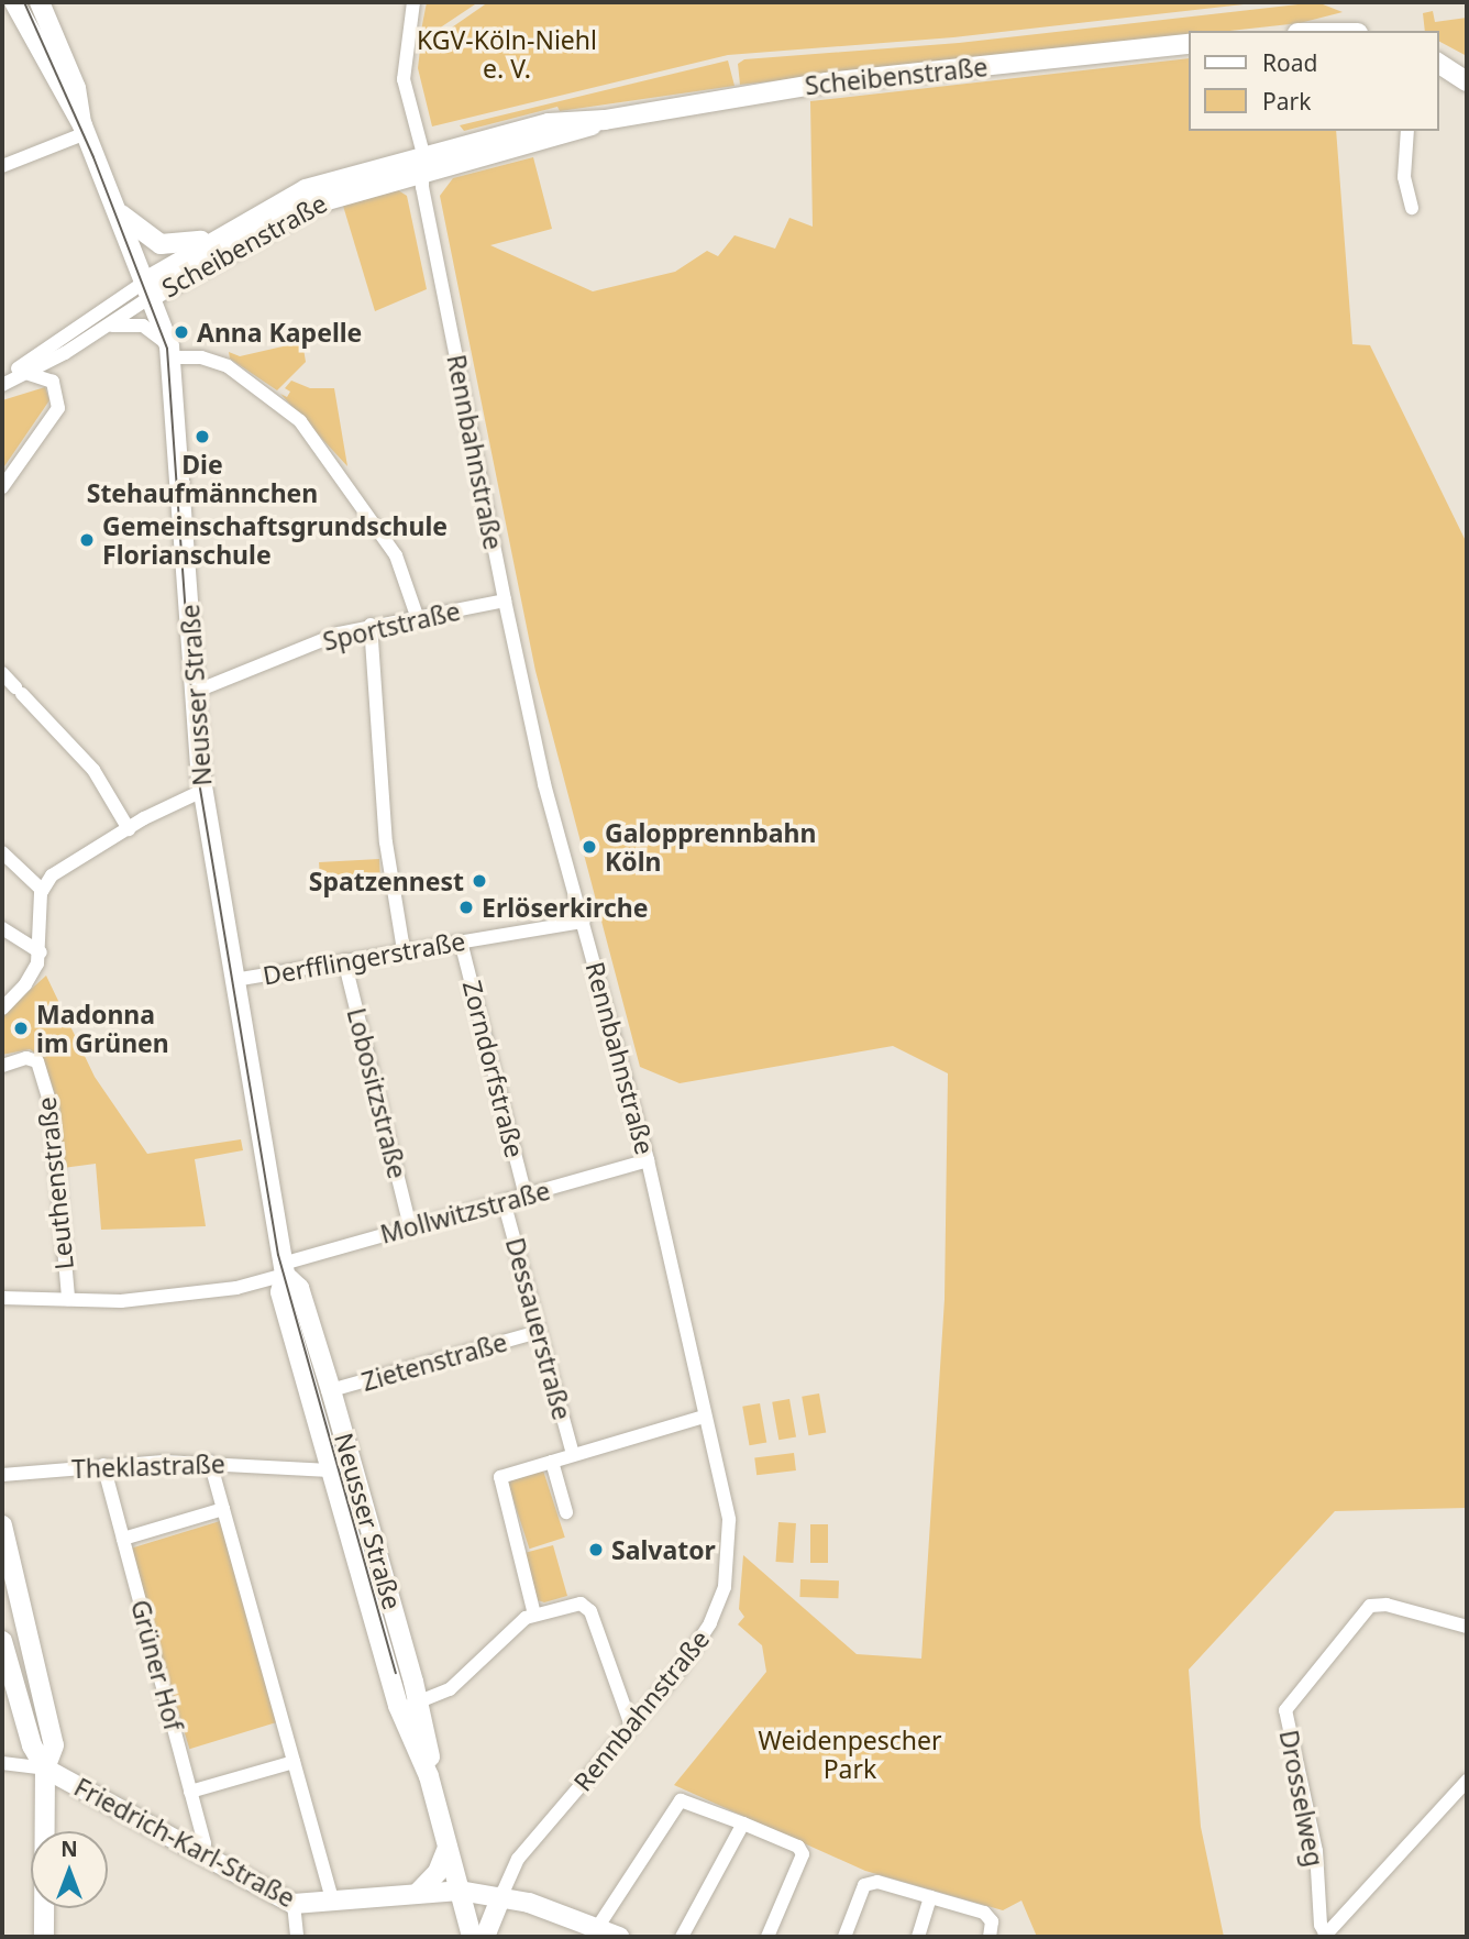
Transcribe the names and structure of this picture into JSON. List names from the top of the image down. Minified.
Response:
{"streets":{"main road":["Scheibenstraße","Neusser Straße","Friedrich-Karl-Straße"],"street":["Rennbahnstraße","Sportstraße","Derfflingerstraße","Zorndorfstraße","Lobositzstraße","Leuthenstraße","Mollwitzstraße","Dessauerstraße","Zietenstraße","Theklastraße","Grüner Hof","Drosselweg"]},"crossings":[["Scheibenstraße","Rennbahnstraße"],["Scheibenstraße","Neusser Straße"],["Rennbahnstraße","Sportstraße"],["Rennbahnstraße","Derfflingerstraße"],["Rennbahnstraße","Mollwitzstraße"],["Rennbahnstraße","Friedrich-Karl-Straße"],["Sportstraße","Neusser Straße"],["Neusser Straße","Derfflingerstraße"],["Neusser Straße","Mollwitzstraße"],["Neusser Straße","Zietenstraße"],["Neusser Straße","Theklastraße"],["Neusser Straße","Friedrich-Karl-Straße"],["Derfflingerstraße","Zorndorfstraße"],["Derfflingerstraße","Lobositzstraße"],["Zorndorfstraße","Mollwitzstraße"],["Lobositzstraße","Mollwitzstraße"],["Leuthenstraße","Mollwitzstraße"],["Mollwitzstraße","Dessauerstraße"],["Dessauerstraße","Zietenstraße"],["Theklastraße","Grüner Hof"],["Grüner Hof","Friedrich-Karl-Straße"]],"parks":["KGV-Köln-Niehl e. V.","Weidenpescher Park"],"places":["Anna Kapelle","Die Stehaufmännchen","Gemeinschaftsgrundschule Florianschule","Galopprennbahn Köln","Spatzennest","Erlöserkirche","Madonna im Grünen","Salvator"],"legend":["Road","Park"],"north":"top"}
